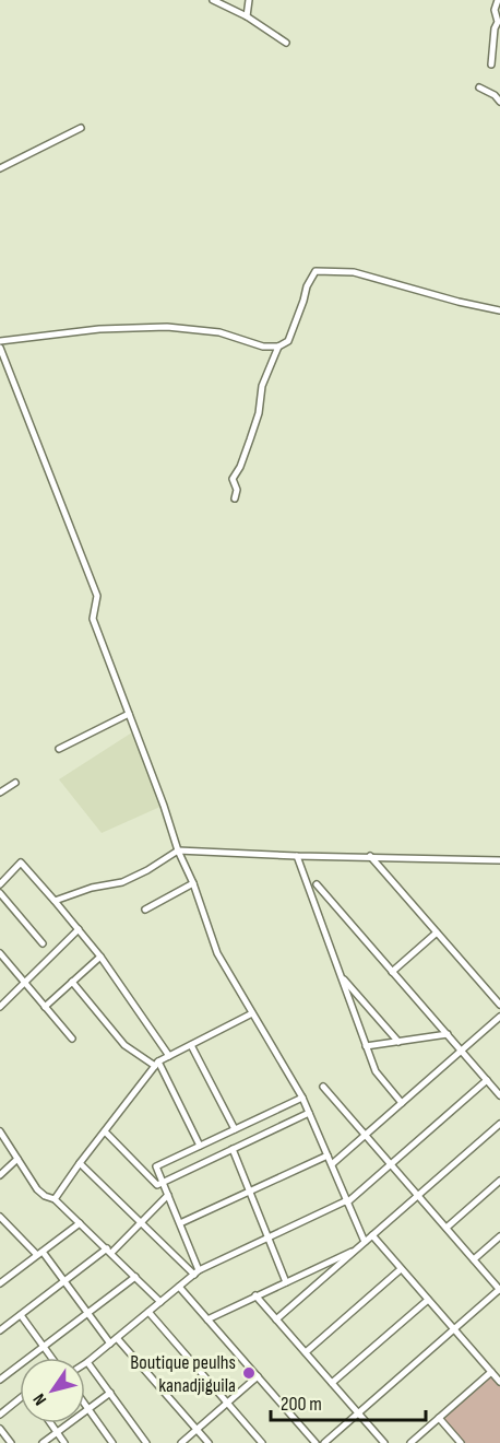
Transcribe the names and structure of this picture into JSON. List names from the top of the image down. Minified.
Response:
{"places":["Boutique peulhs kanadjiguila"],"scale_bar":"200 m","north":"bottom left"}
